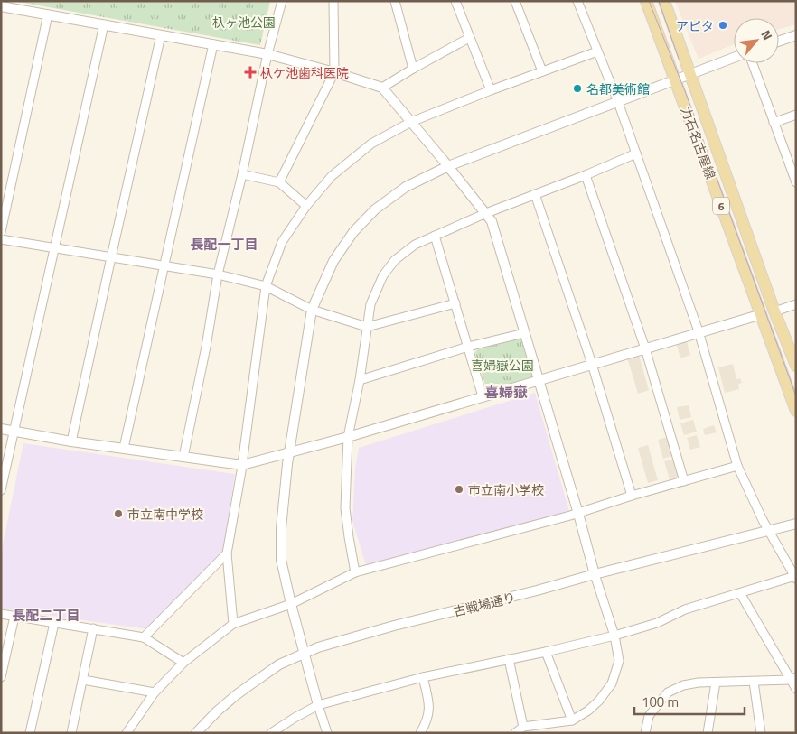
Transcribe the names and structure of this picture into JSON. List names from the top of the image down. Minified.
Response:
{"streets":{"main road":["力石名古屋線","6"],"street":["古戦場通り"]},"districts":["長配一丁目","喜婦嶽","長配二丁目"],"parks":["杁ヶ池公園","喜婦嶽公園"],"places":{"other":["アピタ","名都美術館","市立南小学校","市立南中学校"],"health":["杁ケ池歯科医院"]},"scale_bar":"100 m","north":"top right"}
